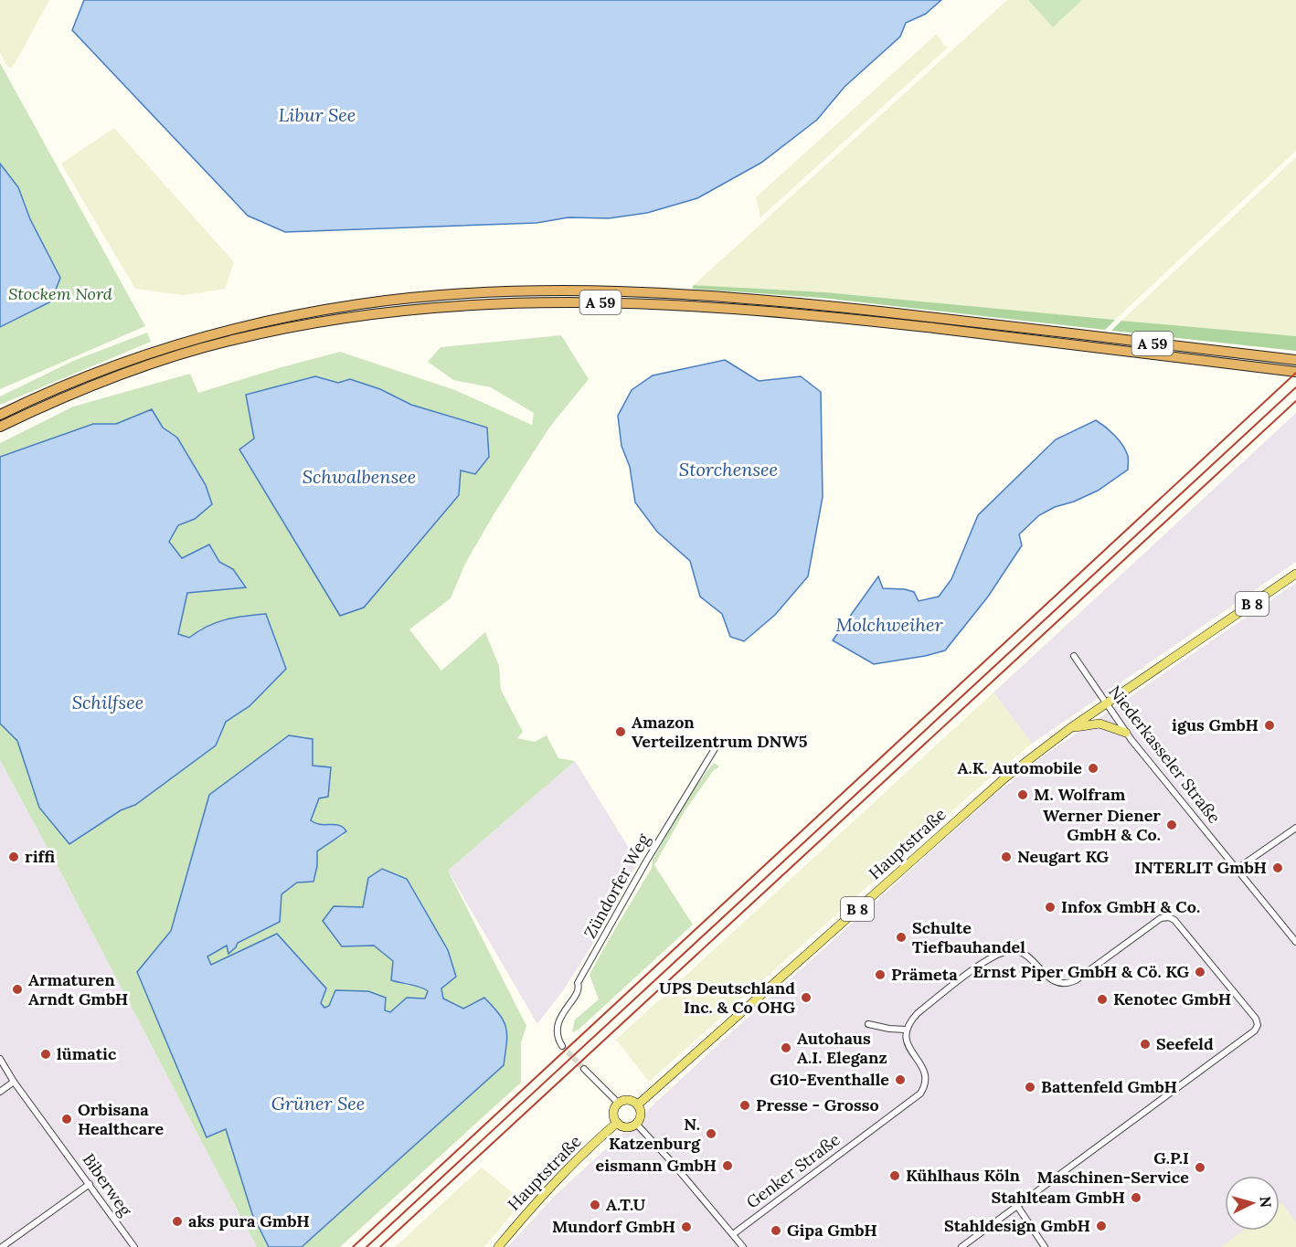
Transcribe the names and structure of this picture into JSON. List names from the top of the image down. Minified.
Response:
{"streets":{"highway":["A 59"],"main road":["B 8","Hauptstraße"],"street":["Niederkasseler Straße","Zündorfer Weg","Genker Straße","Biberweg"]},"crossings":[["B 8","Niederkasseler Straße"],["B 8","Hauptstraße"],["Niederkasseler Straße","Hauptstraße"]],"water":["Libur See","Storchensee","Schwalbensee","Molchweiher","Schilfsee","Grüner See"],"parks":["Stockem Nord"],"places":["igus GmbH","Amazon Verteilzentrum DNW5","A.K. Automobile","M. Wolfram","Werner Diener GmbH & Co.","riffi","Neugart KG","INTERLIT GmbH","Infox GmbH & Co.","Schulte Tiefbauhandel","Ernst Piper GmbH & Cö. KG","Prämeta","Armaturen Arndt GmbH","UPS Deutschland Inc. & Co OHG","Kenotec GmbH","Seefeld","Autohaus A.I. Eleganz","lümatic","G10-Eventhalle","Battenfeld GmbH","Presse - Grosso","Orbisana Healthcare","N. Katzenburg","eismann GmbH","G.P.I Maschinen-Service","Kühlhaus Köln","Stahlteam GmbH","A.T.U","aks pura GmbH","Stahldesign GmbH","Mundorf GmbH","Gipa GmbH"],"north":"right"}
